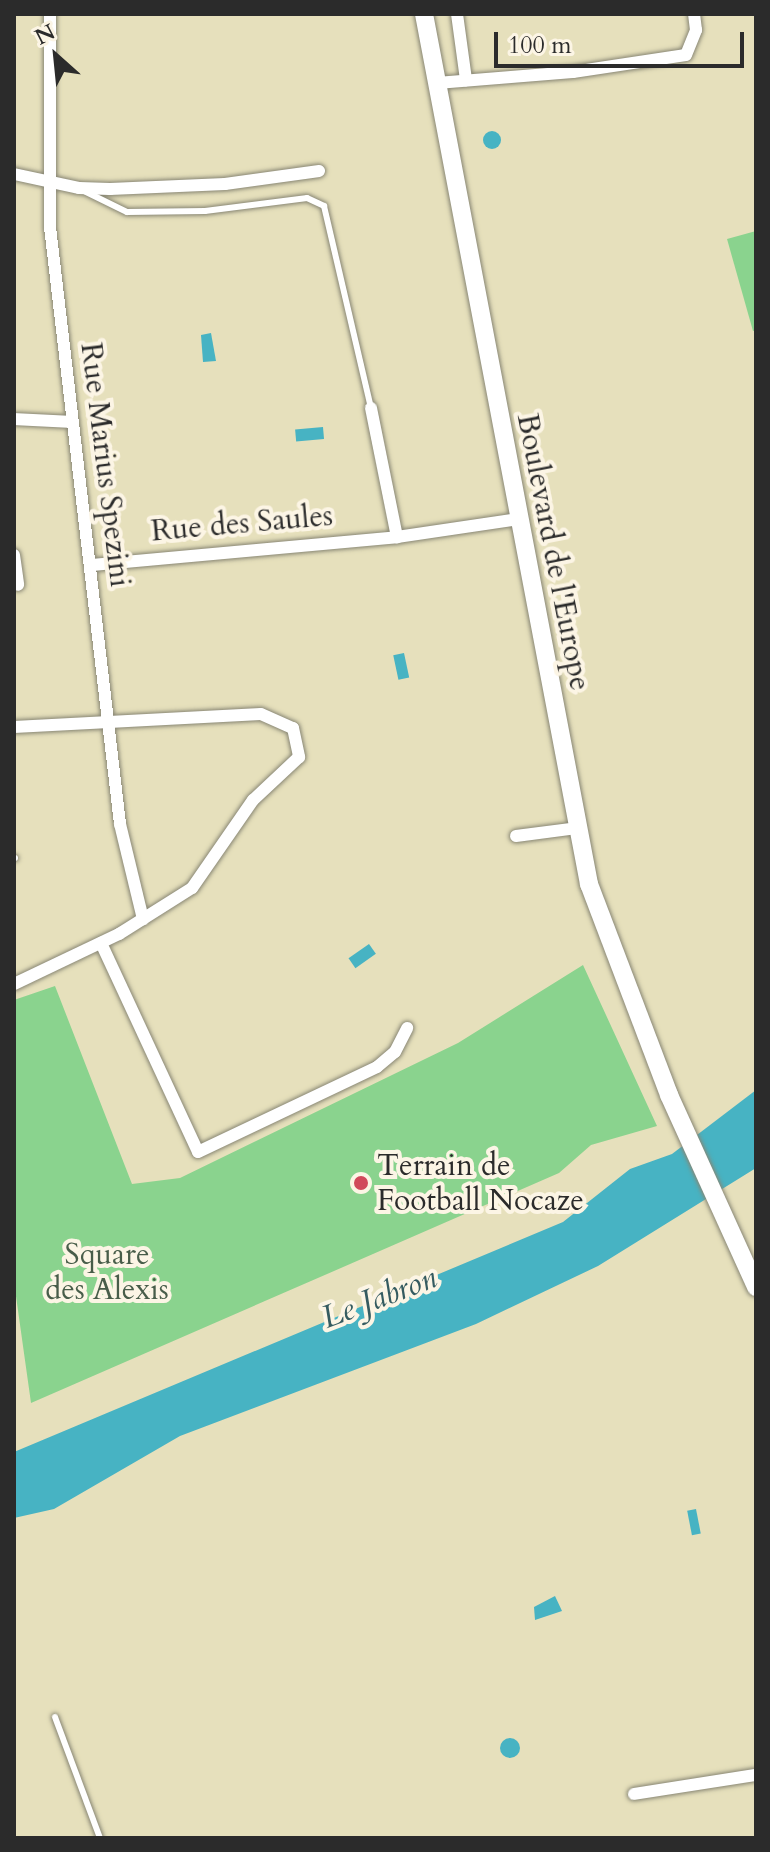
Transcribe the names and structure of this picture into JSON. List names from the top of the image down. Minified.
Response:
{"streets":{"main road":["Boulevard de l'Europe"],"street":["Rue Marius Spezini","Rue des Saules"]},"crossings":[["Rue Marius Spezini","Rue des Saules"],["Rue des Saules","Boulevard de l'Europe"]],"water":["Le Jabron"],"parks":["Square des Alexis"],"places":["Terrain de Football Nocaze"],"scale_bar":"100 m","north":"top left"}
